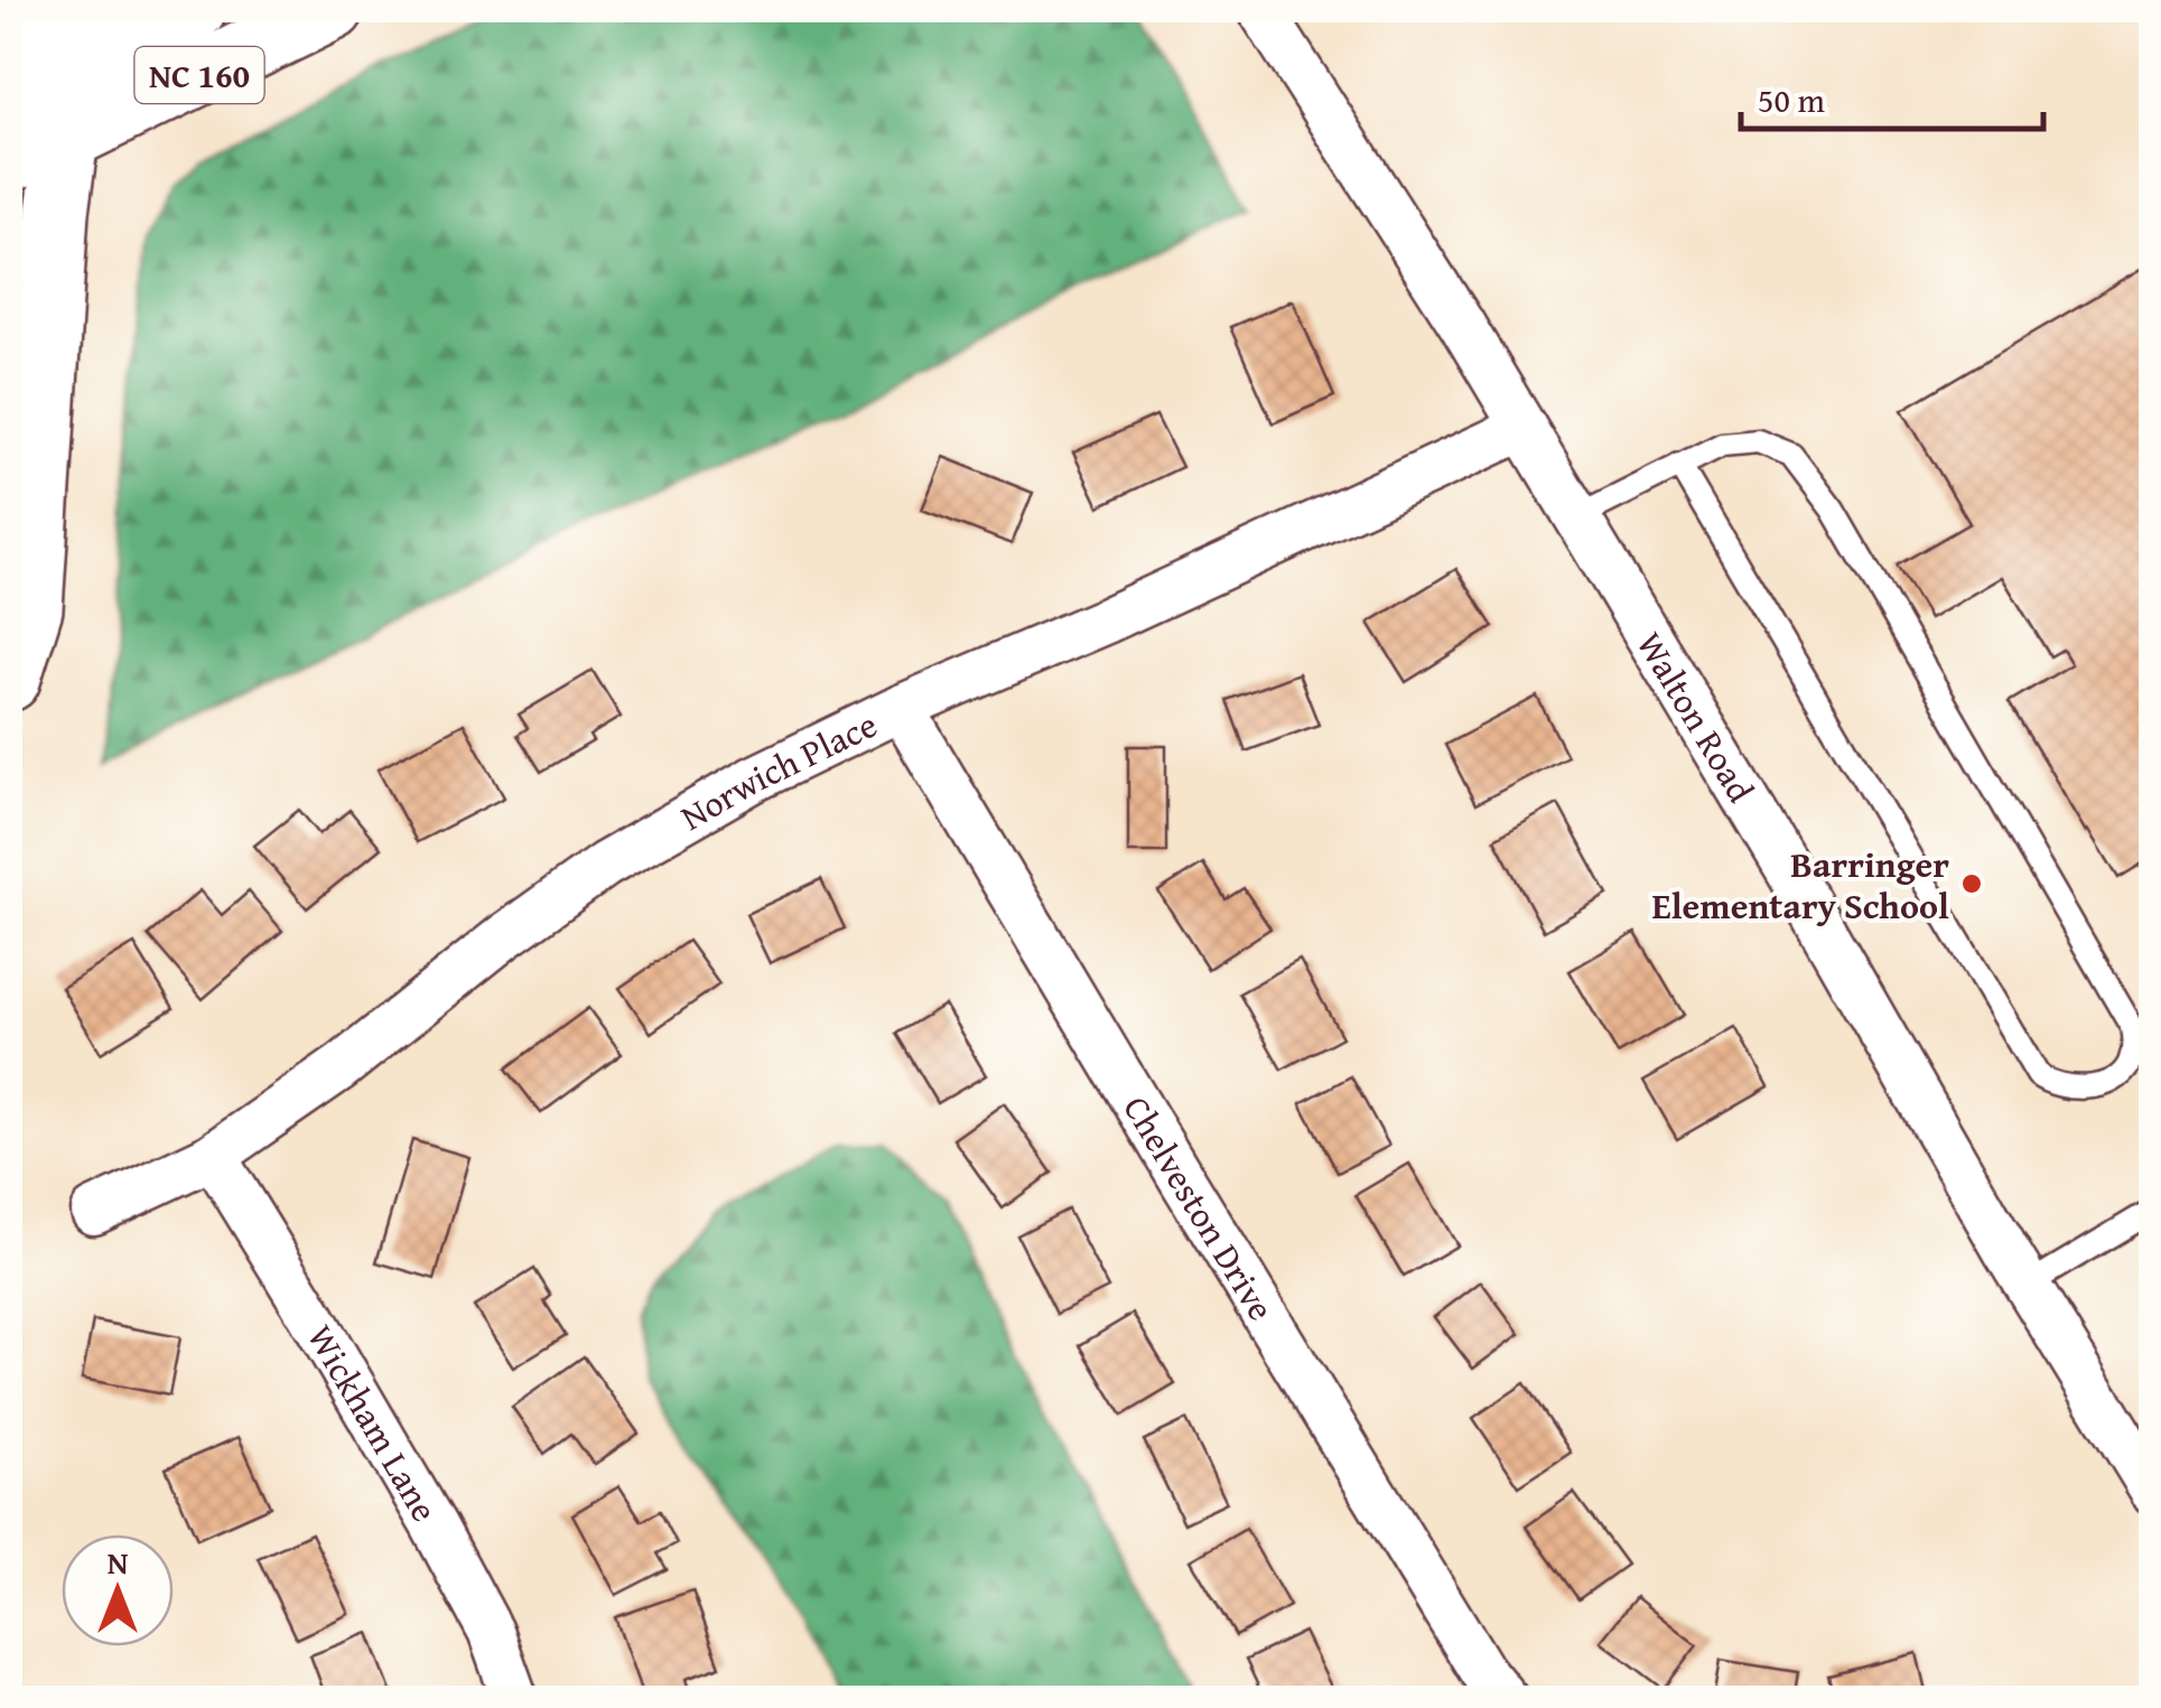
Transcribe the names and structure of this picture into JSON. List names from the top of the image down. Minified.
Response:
{"streets":{"main road":["NC 160"],"street":["Walton Road","Norwich Place","Chelveston Drive","Wickham Lane"]},"crossings":[["Walton Road","Norwich Place"],["Norwich Place","Chelveston Drive"],["Norwich Place","Wickham Lane"]],"places":["Barringer Elementary School"],"scale_bar":"50 m","north":"top"}
